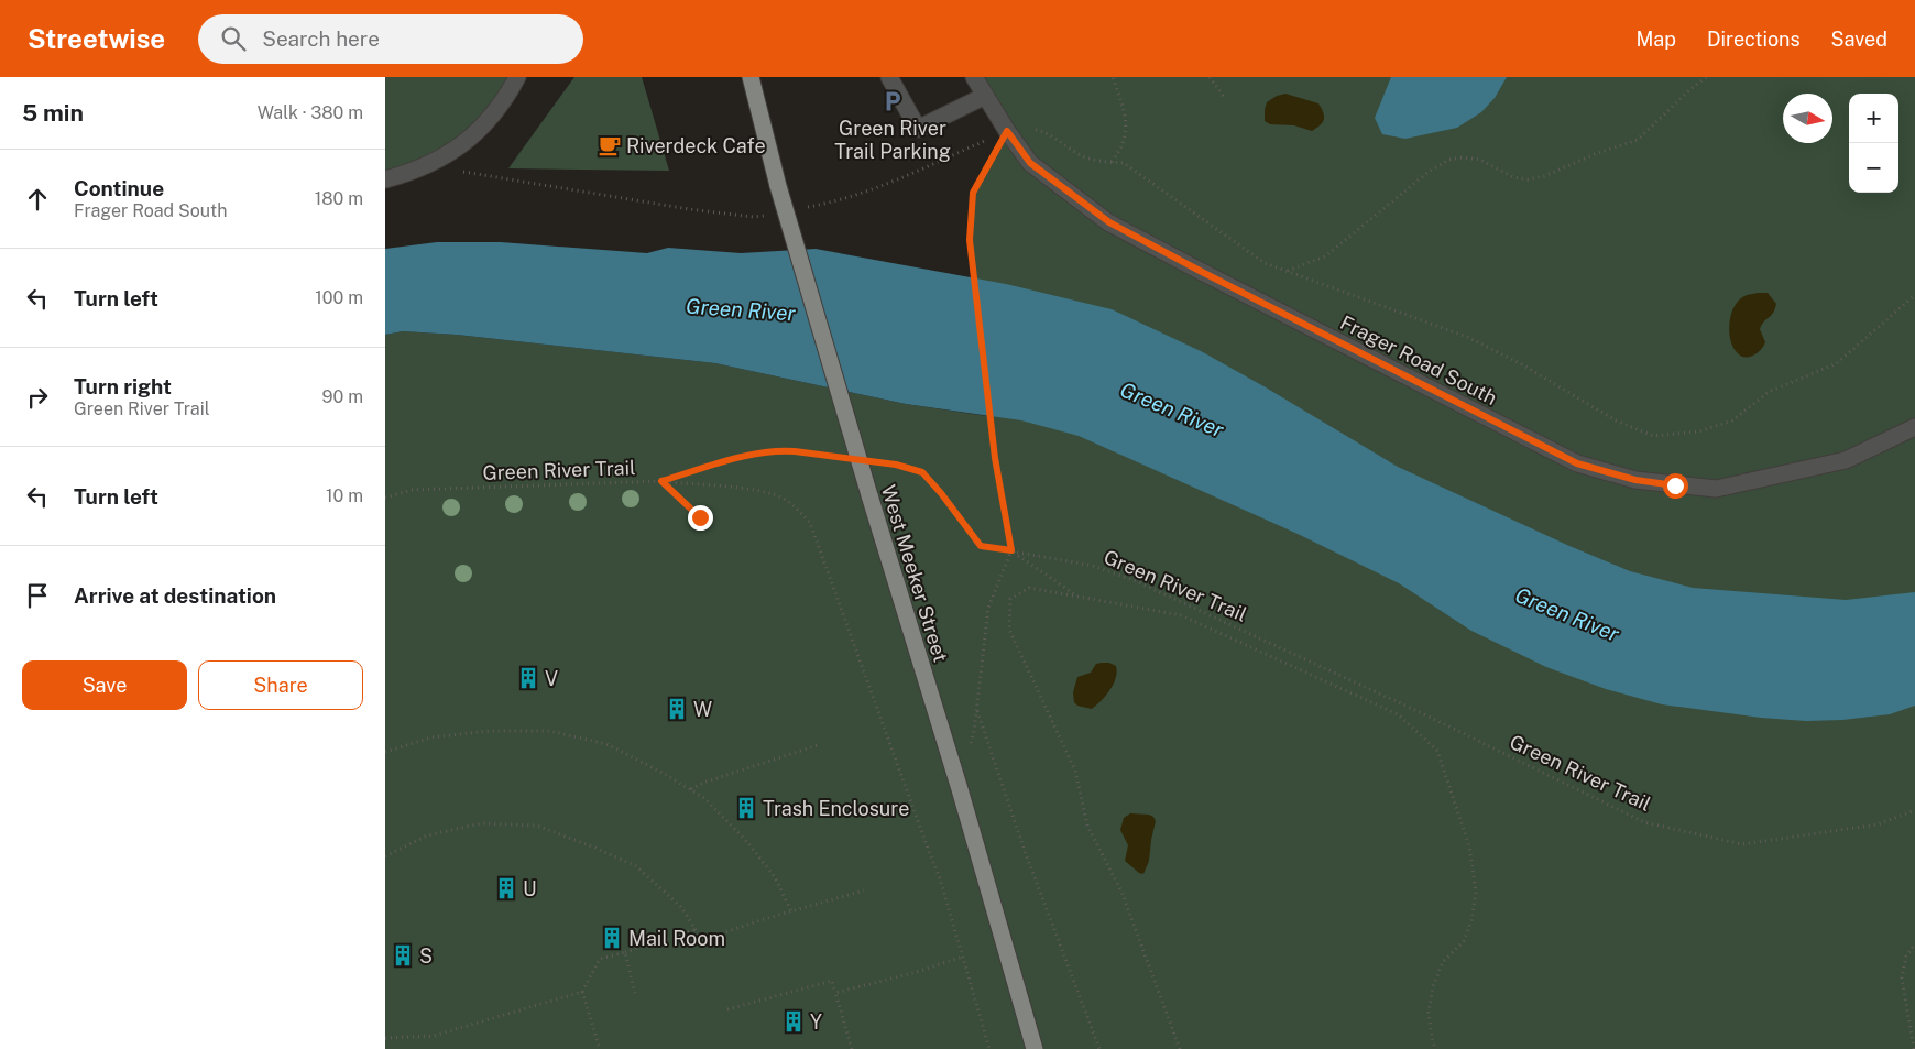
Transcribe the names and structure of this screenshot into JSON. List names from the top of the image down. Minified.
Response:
{"streets":{"main road":["West Meeker Street"],"street":["Frager Road South"],"path":["Green River Trail"]},"water":["Green River"],"places":{"parking":["Green River Trail Parking"],"cafe":["Riverdeck Cafe"],"building":["V","W","Trash Enclosure","U","Mail Room","S","Y"]},"north":"right","page":{"header":"Streetwise","search":"Search here","nav":["Map","Directions","Saved"],"heading":["5 min","Walk · 380 m"],"map_buttons":["+","−"],"list":[["Continue","Frager Road South","180 m"],["Turn left","100 m"],["Turn right","Green River Trail","90 m"],["Turn left","10 m"],"Arrive at destination"],"buttons":["Save","Share"]}}
